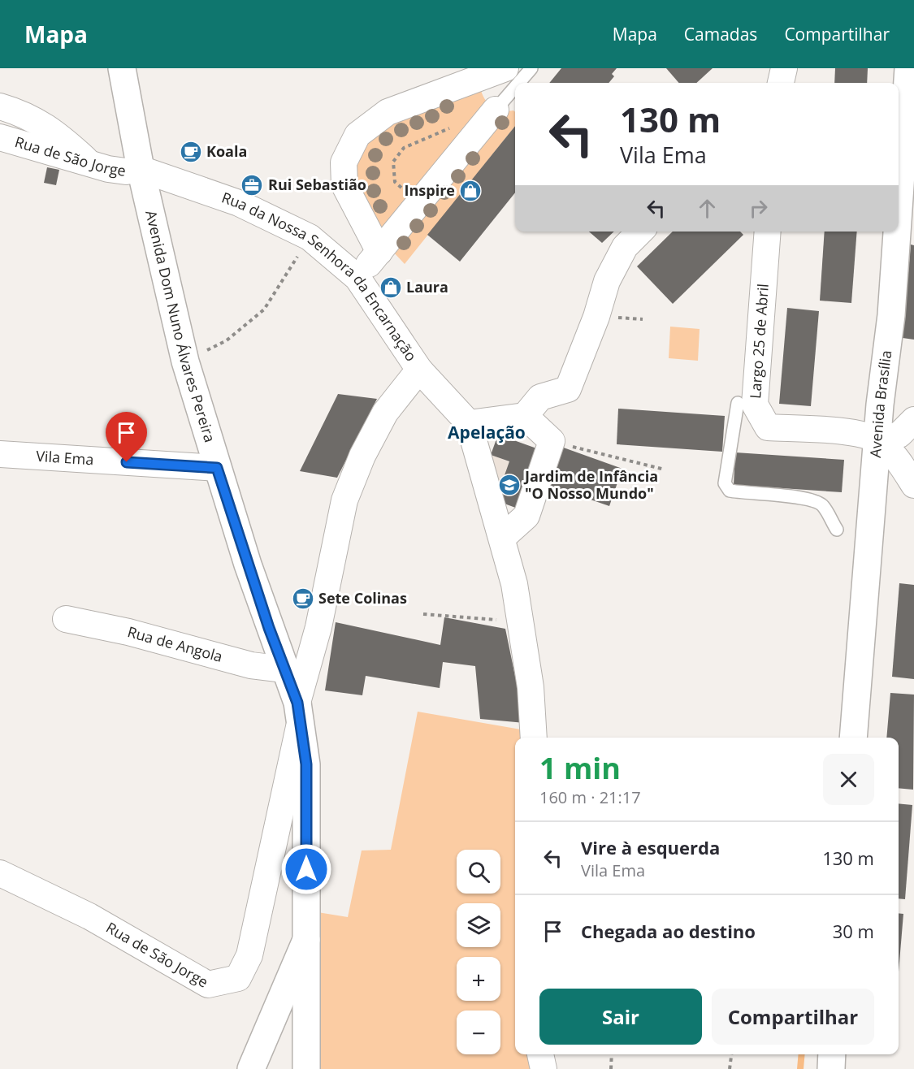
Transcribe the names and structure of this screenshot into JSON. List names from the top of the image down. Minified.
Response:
{"streets":{"main road":["Avenida Dom Nuno Álvares Pereira","Avenida Brasília"],"street":["Rua de São Jorge","Rua da Nossa Senhora da Encarnação","Largo 25 de Abril","Vila Ema","Rua de Angola"]},"crossings":[["Rua de São Jorge","Rua da Nossa Senhora da Encarnação"],["Rua de São Jorge","Avenida Dom Nuno Álvares Pereira"],["Rua da Nossa Senhora da Encarnação","Avenida Dom Nuno Álvares Pereira"],["Avenida Dom Nuno Álvares Pereira","Vila Ema"],["Avenida Dom Nuno Álvares Pereira","Rua de Angola"],["Largo 25 de Abril","Avenida Brasília"]],"districts":["Apelação"],"places":{"cafe":["Koala","Sete Colinas"],"office":["Rui Sebastião"],"shop":["Inspire","Laura"],"school or university":["Jardim de Infância \"O Nosso Mundo\""]},"page":{"header":"Mapa","nav":["Mapa","Camadas","Compartilhar"],"turn":["130 m","Vila Ema"],"heading":["1 min","160 m · 21:17"],"list":[{"name":"Vire à esquerda","note":"Vila Ema","value":"130 m"},{"name":"Chegada ao destino","value":"30 m"}],"map_buttons":["+","−"],"buttons":["Sair","Compartilhar"]}}
